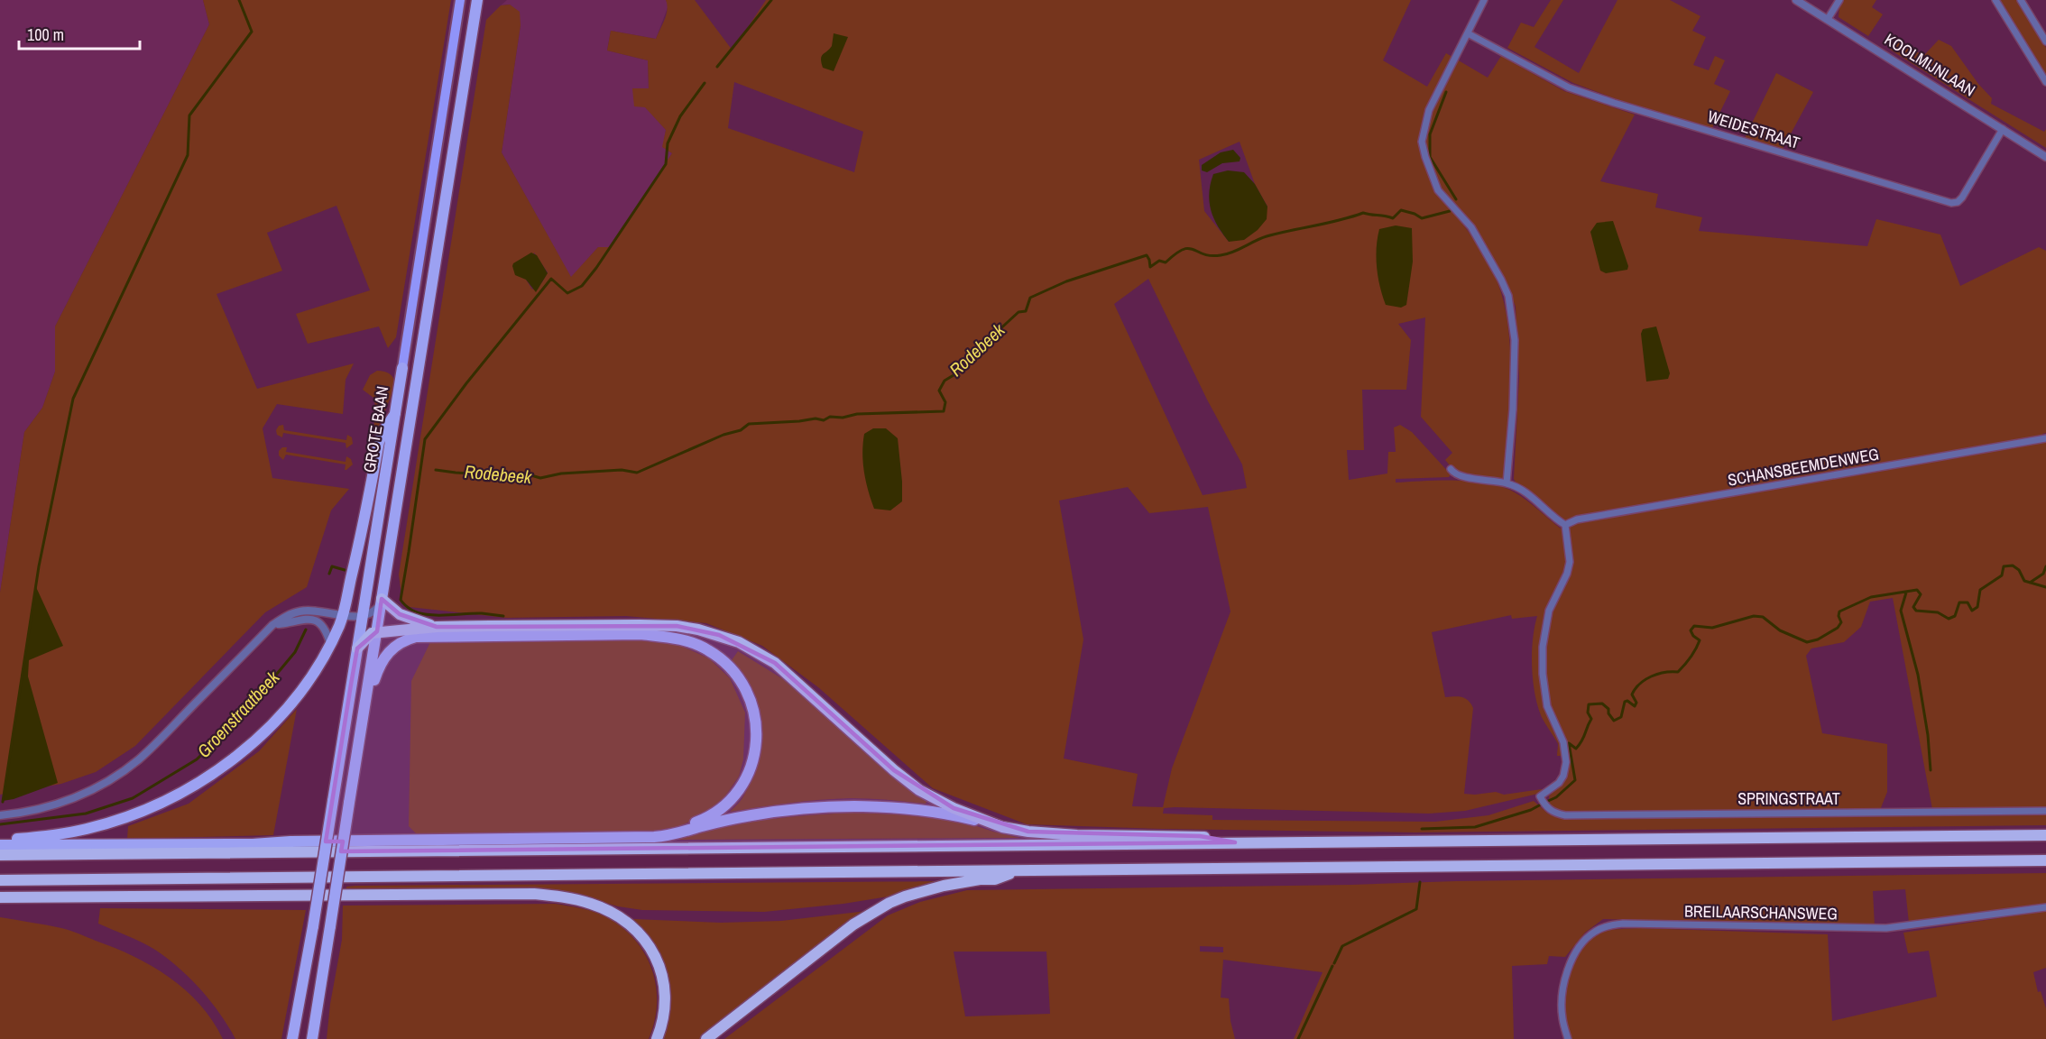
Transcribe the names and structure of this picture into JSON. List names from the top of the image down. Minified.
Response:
{"streets":{"highway":["GROTE BAAN"],"street":["KOOLMIJNLAAN","WEIDESTRAAT","SCHANSBEEMDENWEG","SPRINGSTRAAT","BREILAARSCHANSWEG"]},"crossings":[["KOOLMIJNLAAN","WEIDESTRAAT"],["SCHANSBEEMDENWEG","SPRINGSTRAAT"]],"water":["Rodebeek","Groenstraatbeek"],"scale_bar":"100 m"}
